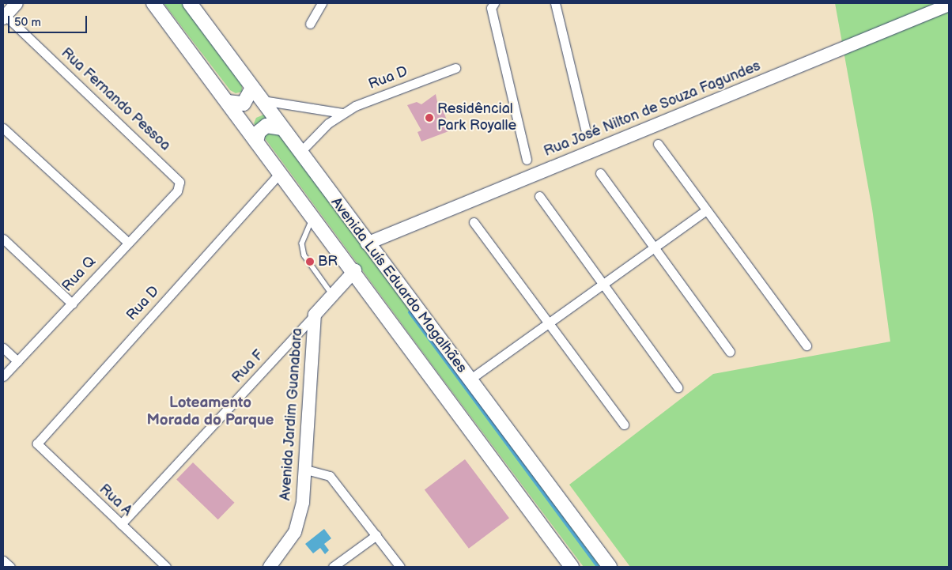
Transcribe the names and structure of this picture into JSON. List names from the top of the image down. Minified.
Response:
{"streets":{"main road":["Avenida Luís Eduardo Magalhães"],"street":["Rua D","Rua Fernando Pessoa","Rua José Nilton de Souza Fagundes","Rua Q","Rua F","Avenida Jardim Guanabara","Rua A"]},"crossings":[["Rua D","Avenida Luís Eduardo Magalhães"],["Rua D","Rua A"],["Rua Fernando Pessoa","Rua Q"],["Rua José Nilton de Souza Fagundes","Avenida Luís Eduardo Magalhães"],["Avenida Luís Eduardo Magalhães","Avenida Jardim Guanabara"],["Rua F","Avenida Jardim Guanabara"],["Rua F","Rua A"]],"districts":["Loteamento Morada do Parque"],"places":["Residêncial Park Royalle","BR"],"scale_bar":"50 m"}
